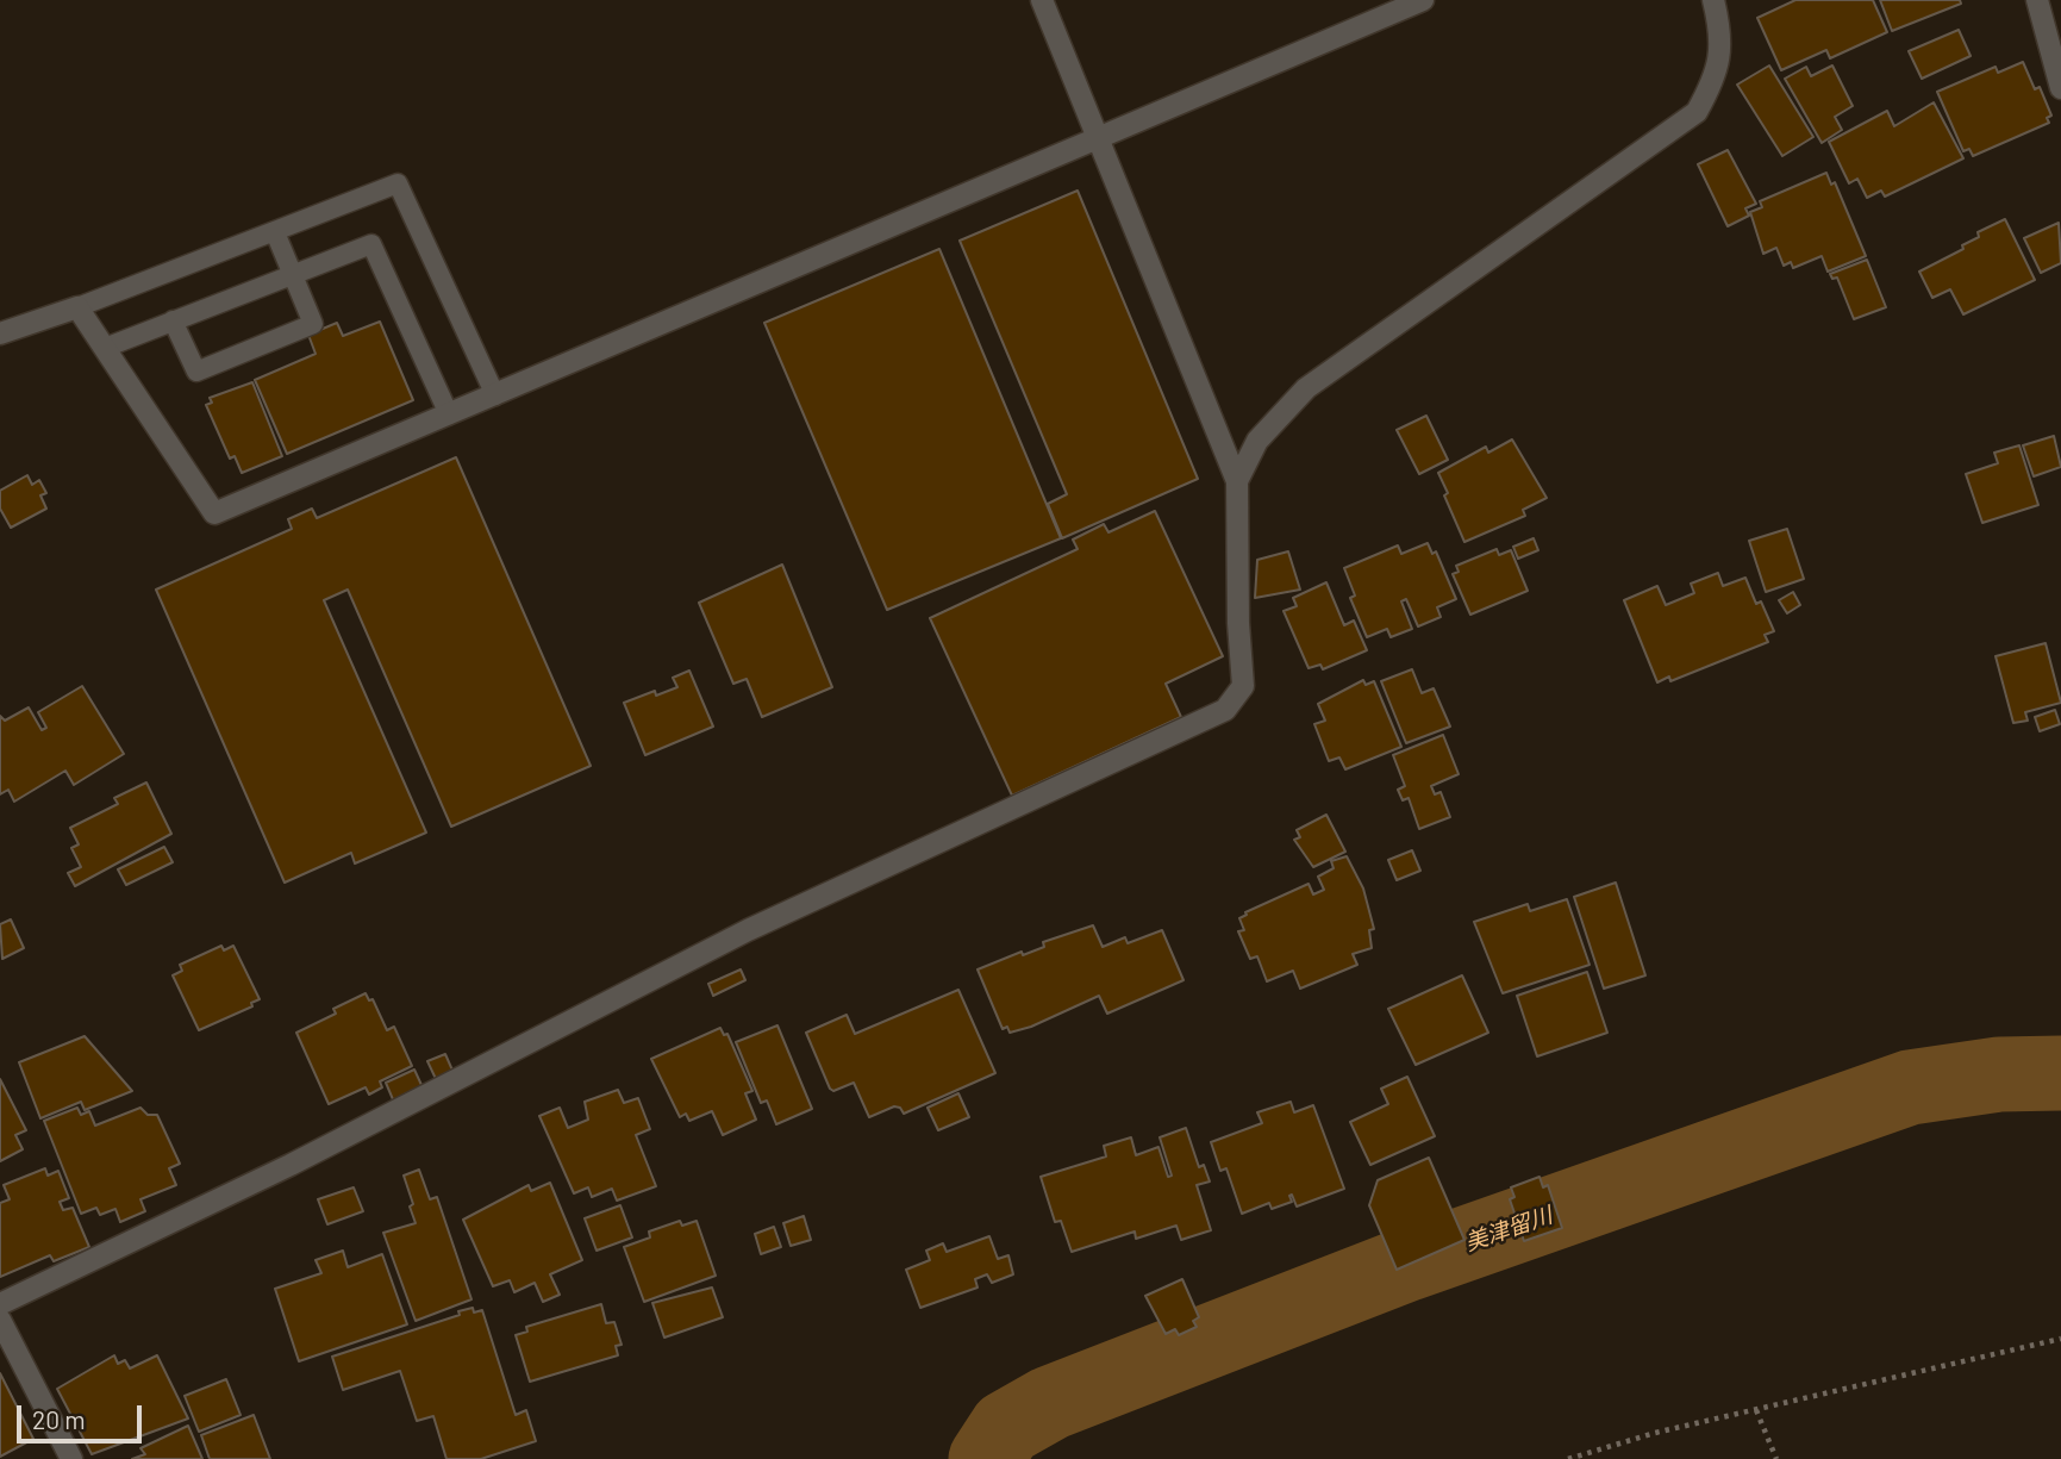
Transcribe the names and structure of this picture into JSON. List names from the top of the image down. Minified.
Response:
{"water":["美津留川"],"scale_bar":"20 m"}
